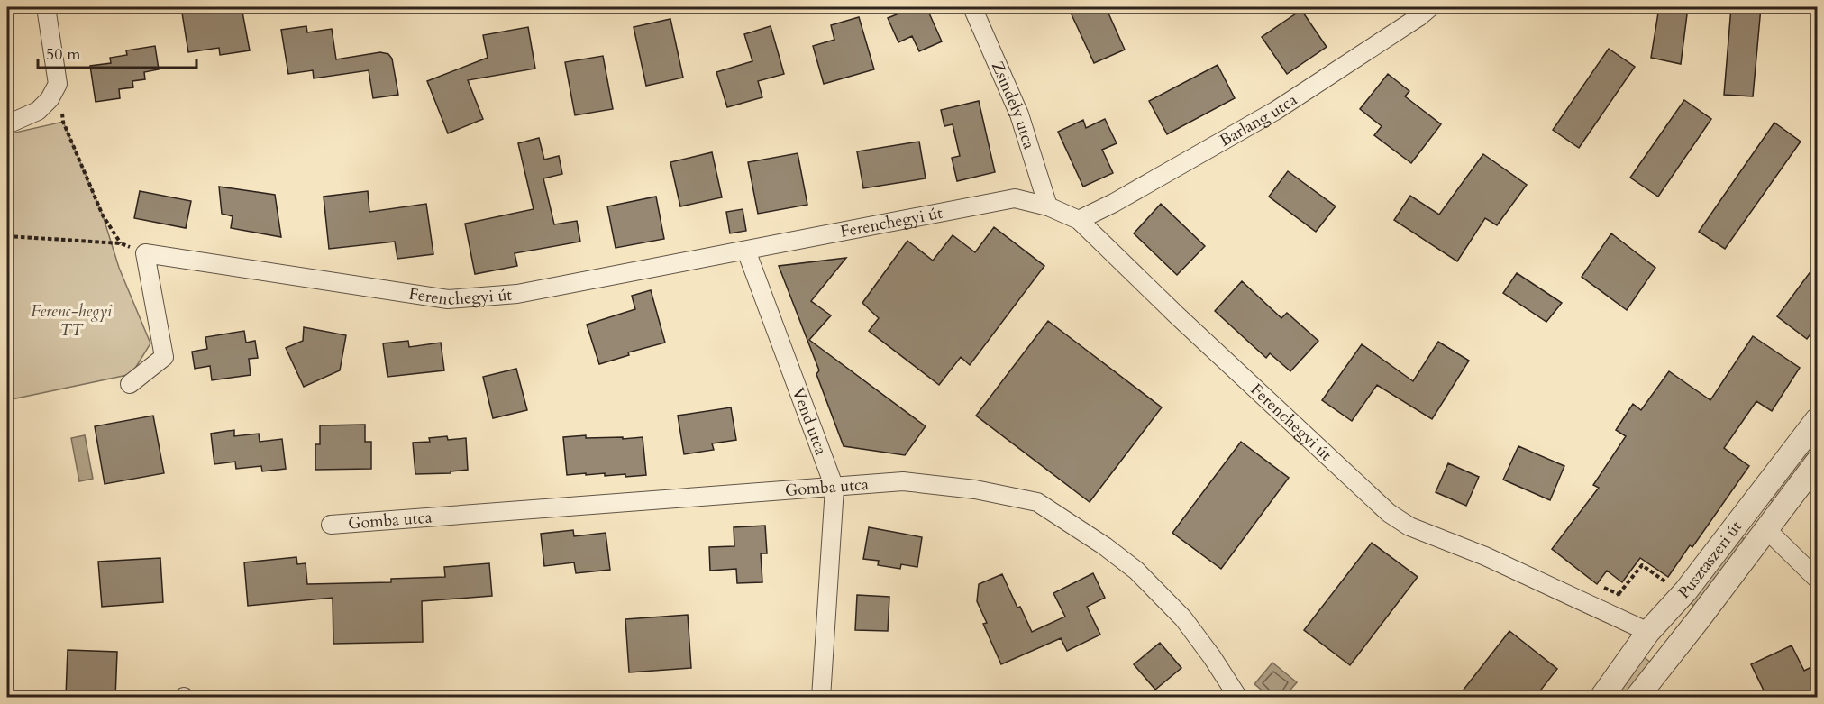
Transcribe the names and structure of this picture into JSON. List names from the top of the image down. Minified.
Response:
{"streets":{"street":["Zsindely utca","Barlang utca","Ferenchegyi út","Vend utca","Gomba utca","Pusztaszeri út"]},"crossings":[["Zsindely utca","Ferenchegyi út"],["Barlang utca","Ferenchegyi út"],["Ferenchegyi út","Vend utca"],["Ferenchegyi út","Pusztaszeri út"],["Vend utca","Gomba utca"]],"parks":["Ferenc-hegyi TT"],"scale_bar":"50 m"}
